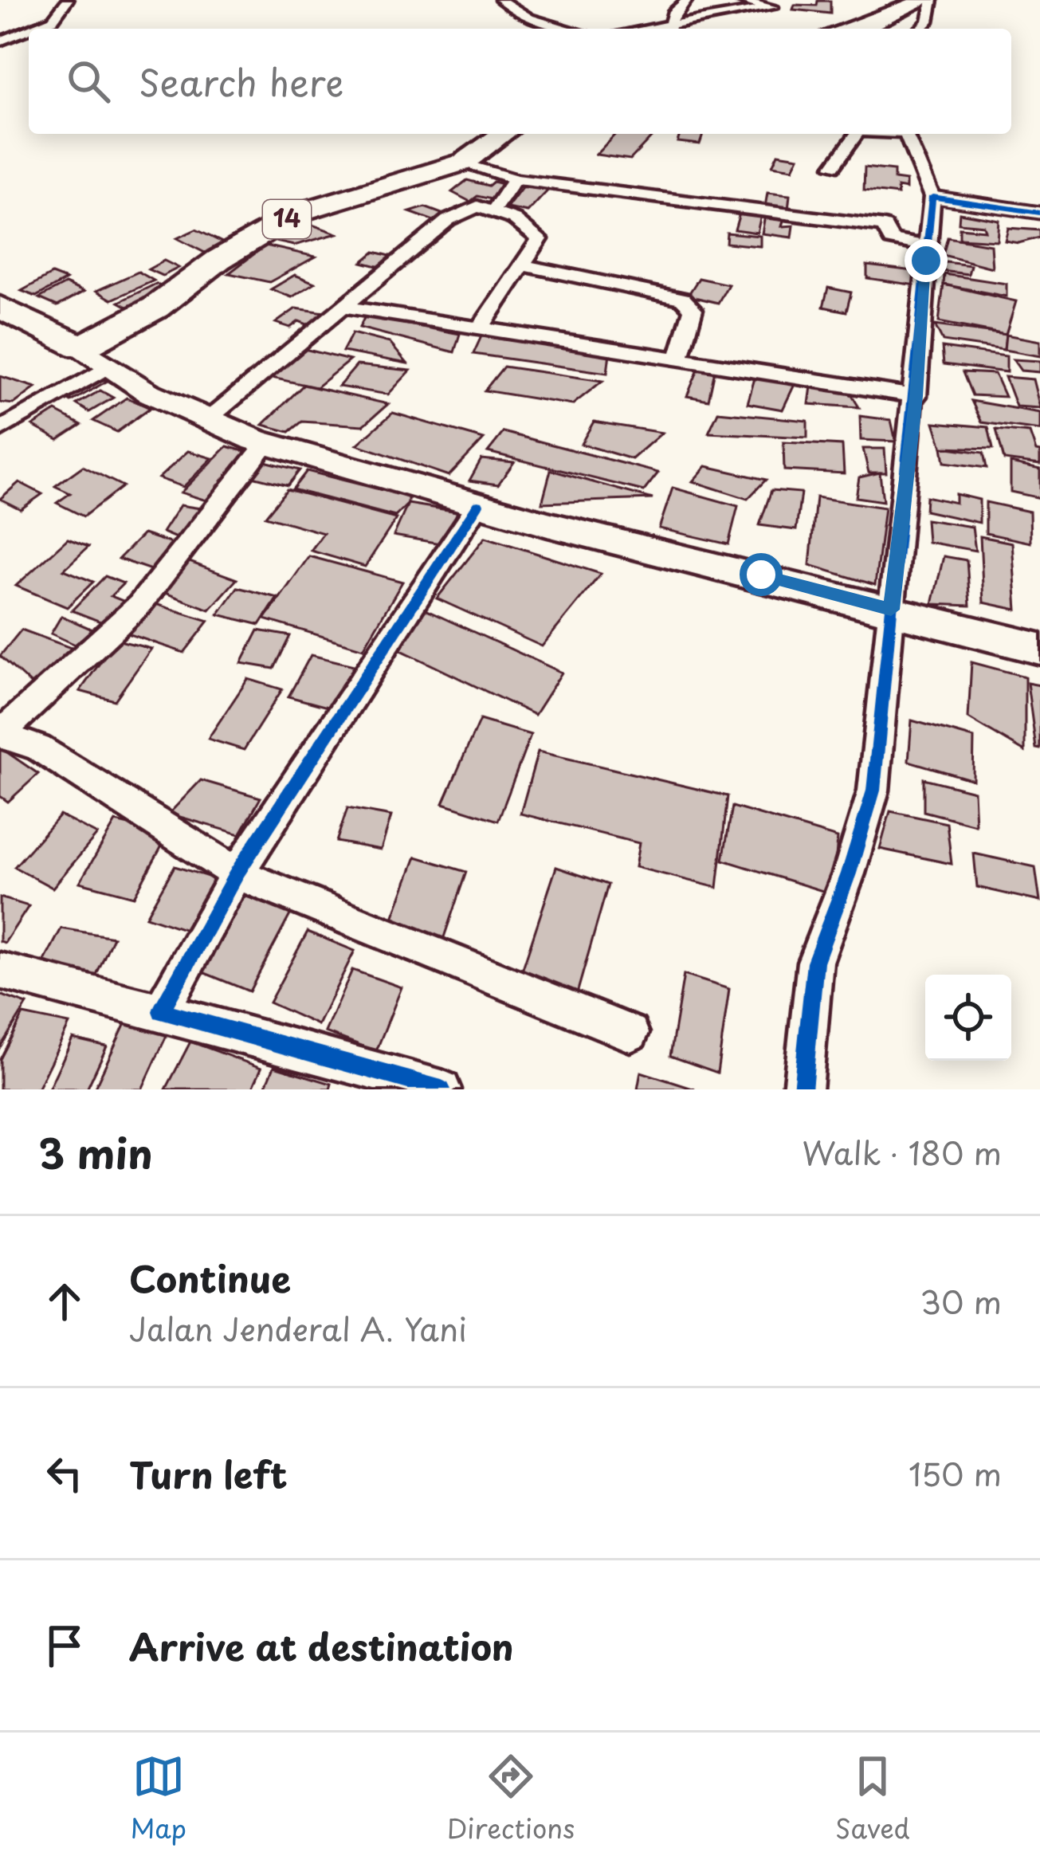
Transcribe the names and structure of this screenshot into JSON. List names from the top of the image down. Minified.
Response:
{"streets":{"highway":["14"]},"page":{"search":"Search here","heading":["3 min","Walk · 180 m"],"list":[["Continue","Jalan Jenderal A. Yani","30 m"],["Turn left","150 m"],"Arrive at destination"],"nav":["Map","Directions","Saved"]}}
